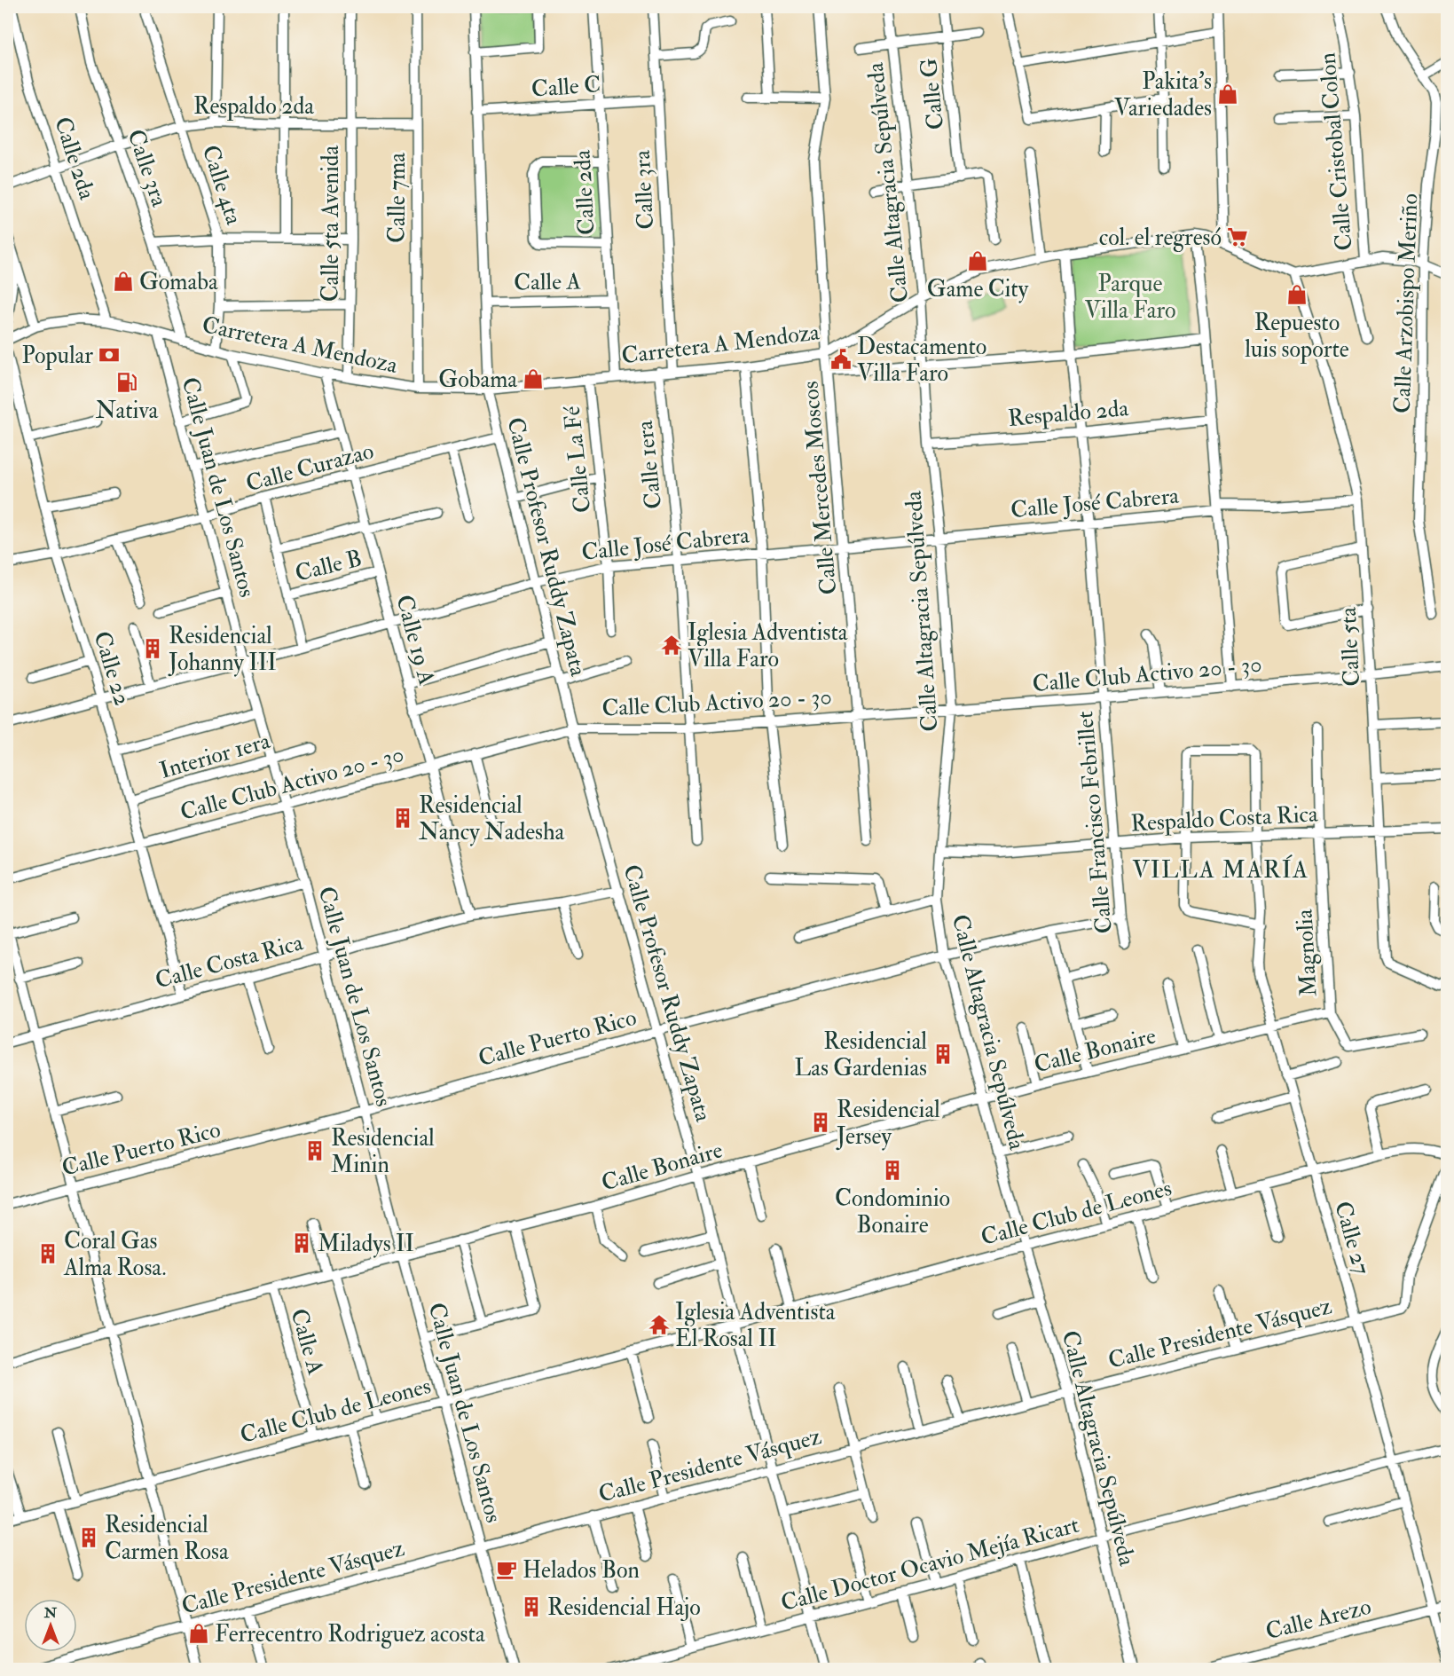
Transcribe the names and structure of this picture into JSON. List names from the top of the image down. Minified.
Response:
{"streets":{"street":["Calle C","Calle G","Respaldo 2da","Calle Cristobal Colon","Calle 2da","Calle 3ra","Calle Altagracia Sepúlveda","Calle 4ta","Calle 7ma","Calle 5ta Avenida","Calle A","Calle Arzobispo Meriño","Carretera A Mendoza","Calle La Fé","Calle 1era","Calle Curazao","Calle Juan de Los Santos","Calle Mercedes Moscos","Calle José Cabrera","Calle Profesor Ruddy Zapata","Calle B","Calle 19 A","Calle 5ta","Calle 22","Calle Club Activo 20 - 30","Interior 1era","Respaldo Costa Rica","Calle Francisco Febrillet","Magnolia","Calle Costa Rica","Calle Puerto Rico","Calle Bonaire","Calle Club de Leones","Calle 27","Calle Presidente Vásquez","Calle Doctor Ocavio Mejía Ricart","Calle Arezo"]},"crossings":[["Calle C","Calle 2da"],["Calle C","Calle 3ra"],["Respaldo 2da","Calle 2da"],["Respaldo 2da","Calle 3ra"],["Respaldo 2da","Calle Altagracia Sepúlveda"],["Respaldo 2da","Calle 4ta"],["Respaldo 2da","Calle 7ma"],["Respaldo 2da","Calle 5ta Avenida"],["Respaldo 2da","Calle Francisco Febrillet"],["Calle 2da","Calle A"],["Calle 2da","Carretera A Mendoza"],["Calle 3ra","Carretera A Mendoza"],["Calle Altagracia Sepúlveda","Carretera A Mendoza"],["Calle Altagracia Sepúlveda","Calle José Cabrera"],["Calle Altagracia Sepúlveda","Calle Club Activo 20 - 30"],["Calle Altagracia Sepúlveda","Respaldo Costa Rica"],["Calle Altagracia Sepúlveda","Calle Puerto Rico"],["Calle Altagracia Sepúlveda","Calle Bonaire"],["Calle Altagracia Sepúlveda","Calle Club de Leones"],["Calle Altagracia Sepúlveda","Calle Presidente Vásquez"],["Calle Altagracia Sepúlveda","Calle Doctor Ocavio Mejía Ricart"],["Calle 4ta","Carretera A Mendoza"],["Calle 7ma","Carretera A Mendoza"],["Calle 5ta Avenida","Carretera A Mendoza"],["Calle A","Calle Bonaire"],["Calle A","Calle Club de Leones"],["Carretera A Mendoza","Calle La Fé"],["Carretera A Mendoza","Calle 1era"],["Carretera A Mendoza","Calle Juan de Los Santos"],["Carretera A Mendoza","Calle Mercedes Moscos"],["Carretera A Mendoza","Calle Profesor Ruddy Zapata"],["Carretera A Mendoza","Calle 19 A"],["Carretera A Mendoza","Calle 5ta"],["Carretera A Mendoza","Calle Francisco Febrillet"],["Calle La Fé","Calle José Cabrera"],["Calle 1era","Calle José Cabrera"],["Calle 1era","Calle Club Activo 20 - 30"],["Calle Curazao","Calle Juan de Los Santos"],["Calle Curazao","Calle Profesor Ruddy Zapata"],["Calle Curazao","Calle 19 A"],["Calle Curazao","Calle 22"],["Calle Juan de Los Santos","Calle José Cabrera"],["Calle Juan de Los Santos","Calle Club Activo 20 - 30"],["Calle Juan de Los Santos","Interior 1era"],["Calle Juan de Los Santos","Calle Costa Rica"],["Calle Juan de Los Santos","Calle Puerto Rico"],["Calle Juan de Los Santos","Calle Bonaire"],["Calle Juan de Los Santos","Calle Club de Leones"],["Calle Juan de Los Santos","Calle Presidente Vásquez"],["Calle Mercedes Moscos","Calle José Cabrera"],["Calle Mercedes Moscos","Calle Club Activo 20 - 30"],["Calle José Cabrera","Calle Profesor Ruddy Zapata"],["Calle José Cabrera","Calle 19 A"],["Calle José Cabrera","Calle 5ta"],["Calle José Cabrera","Calle 22"],["Calle José Cabrera","Calle Francisco Febrillet"],["Calle Profesor Ruddy Zapata","Calle Club Activo 20 - 30"],["Calle Profesor Ruddy Zapata","Calle Costa Rica"],["Calle Profesor Ruddy Zapata","Calle Puerto Rico"],["Calle Profesor Ruddy Zapata","Calle Bonaire"],["Calle Profesor Ruddy Zapata","Calle Club de Leones"],["Calle Profesor Ruddy Zapata","Calle Presidente Vásquez"],["Calle Profesor Ruddy Zapata","Calle Doctor Ocavio Mejía Ricart"],["Calle B","Calle 19 A"],["Calle 19 A","Calle Club Activo 20 - 30"],["Calle 19 A","Calle Costa Rica"],["Calle 5ta","Calle Club Activo 20 - 30"],["Calle 5ta","Respaldo Costa Rica"],["Calle 22","Calle Club Activo 20 - 30"],["Calle 22","Interior 1era"],["Calle 22","Calle Costa Rica"],["Calle Club Activo 20 - 30","Calle Francisco Febrillet"],["Respaldo Costa Rica","Calle Francisco Febrillet"],["Respaldo Costa Rica","Magnolia"],["Respaldo Costa Rica","Calle 27"],["Calle Francisco Febrillet","Calle Puerto Rico"],["Magnolia","Calle Bonaire"],["Calle Bonaire","Calle 27"],["Calle Club de Leones","Calle 27"],["Calle 27","Calle Presidente Vásquez"],["Calle 27","Calle Doctor Ocavio Mejía Ricart"],["Calle 27","Calle Arezo"]],"districts":["VILLA MARÍA"],"parks":["Parque Villa Faro"],"places":{"shop":["Pakita's Variedades","Game City","Gomaba","Repuesto luis soporte","Gobama","Ferrecentro Rodriguez acosta"],"supermarket":["col. el regresó"],"bank":["Popular"],"public building":["Destacamento Villa Faro"],"fuel station":["Nativa"],"temple":["Iglesia Adventista Villa Faro","Iglesia Adventista El Rosal II"],"building":["Residencial Johanny III","Residencial Nancy Nadesha","Residencial Las Gardenias","Residencial Jersey","Residencial Minin","Condominio Bonaire","Miladys II","Coral Gas Alma Rosa.","Residencial Carmen Rosa","Residencial Hajo"],"cafe":["Helados Bon"]},"north":"top"}
